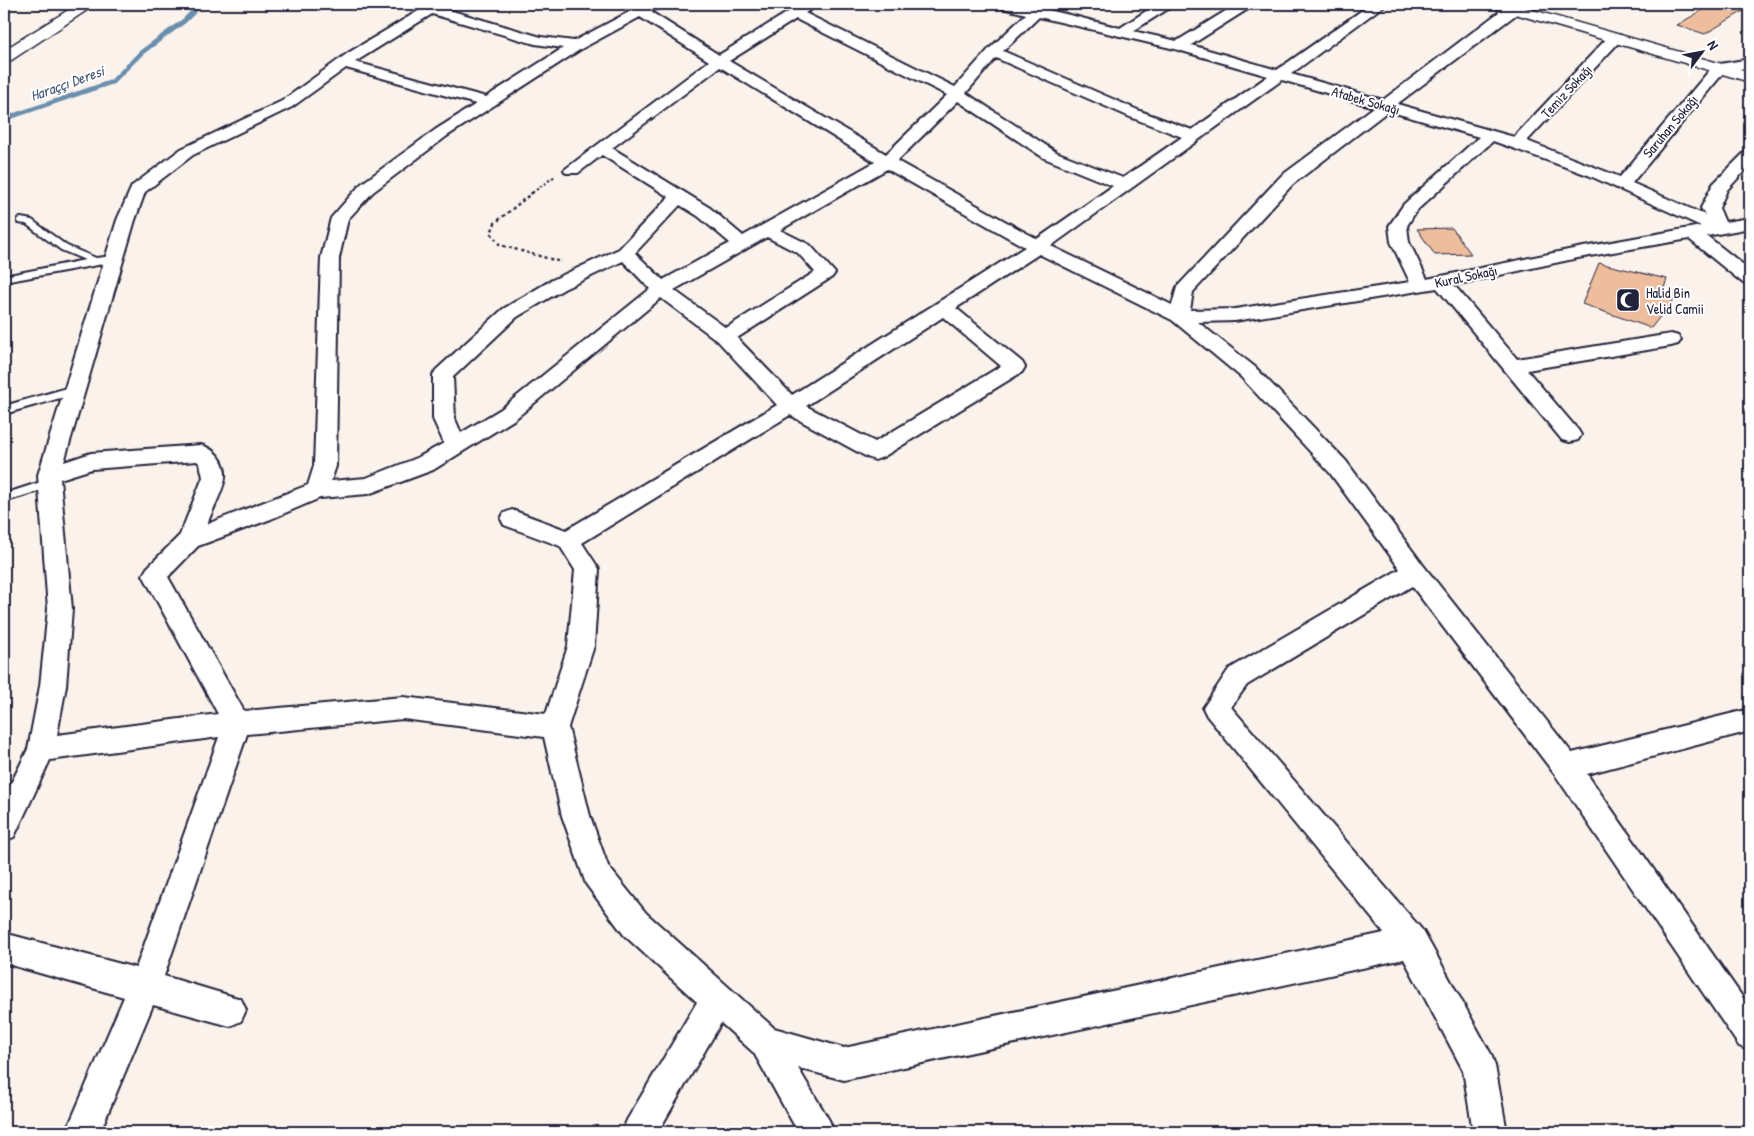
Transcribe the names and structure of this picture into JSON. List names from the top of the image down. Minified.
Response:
{"streets":{"street":["Temiz Sokağı","Atabek Sokağı","Saruhan Sokağı","Kural Sokağı"]},"crossings":[["Temiz Sokağı","Atabek Sokağı"],["Atabek Sokağı","Saruhan Sokağı"],["Atabek Sokağı","Kural Sokağı"]],"water":["Haraççı Deresi"],"places":{"mosque":["Halid Bin Velid Camii"]},"north":"top right"}
